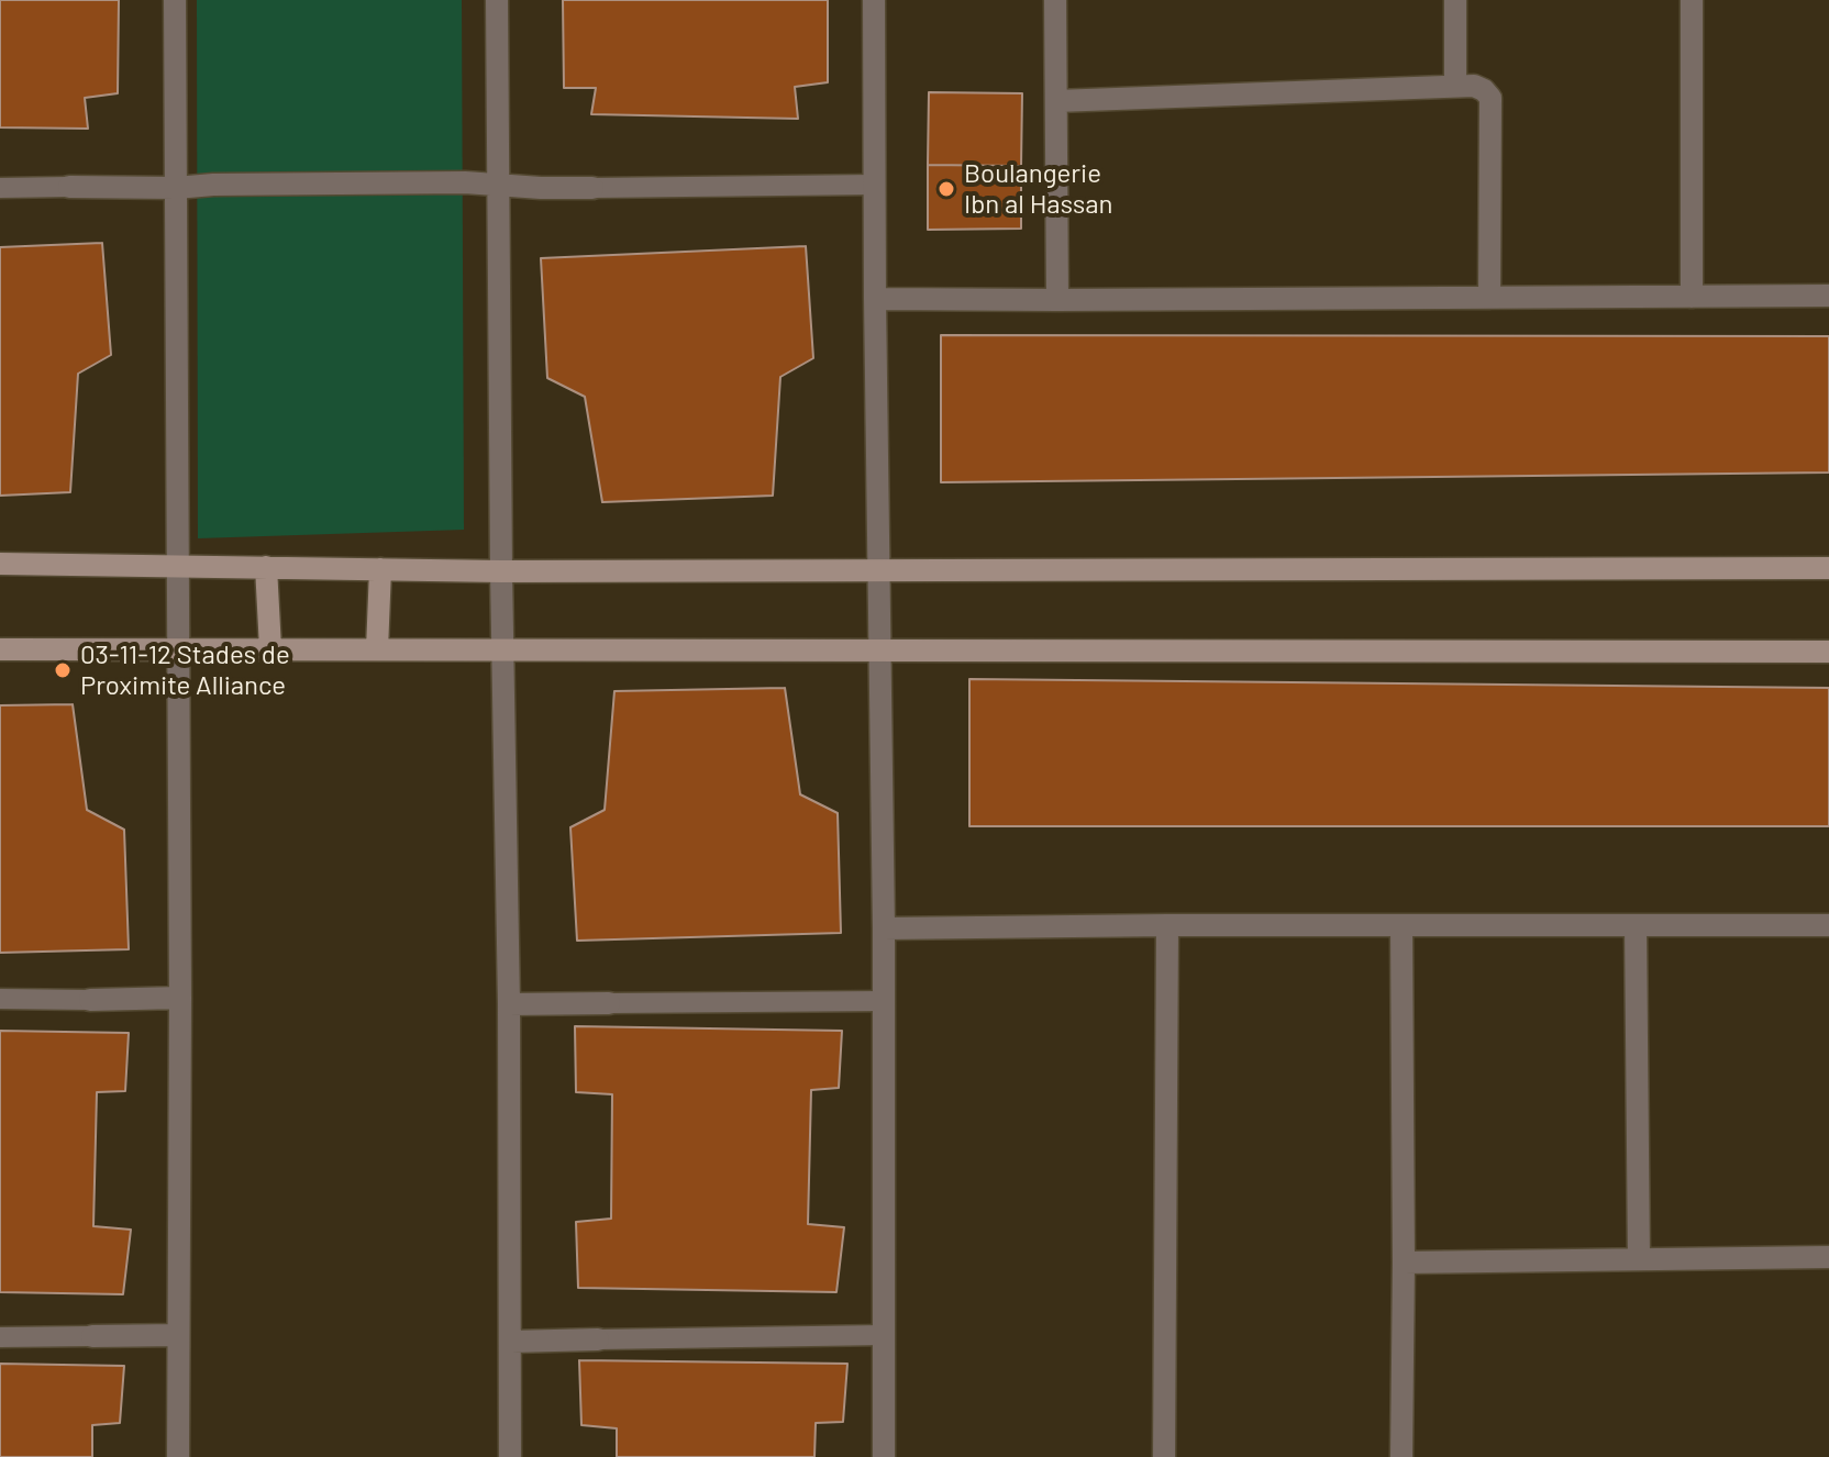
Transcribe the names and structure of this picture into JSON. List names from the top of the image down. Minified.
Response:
{"places":["Boulangerie Ibn al Hassan","03-11-12 Stades de Proximite Alliance"]}
